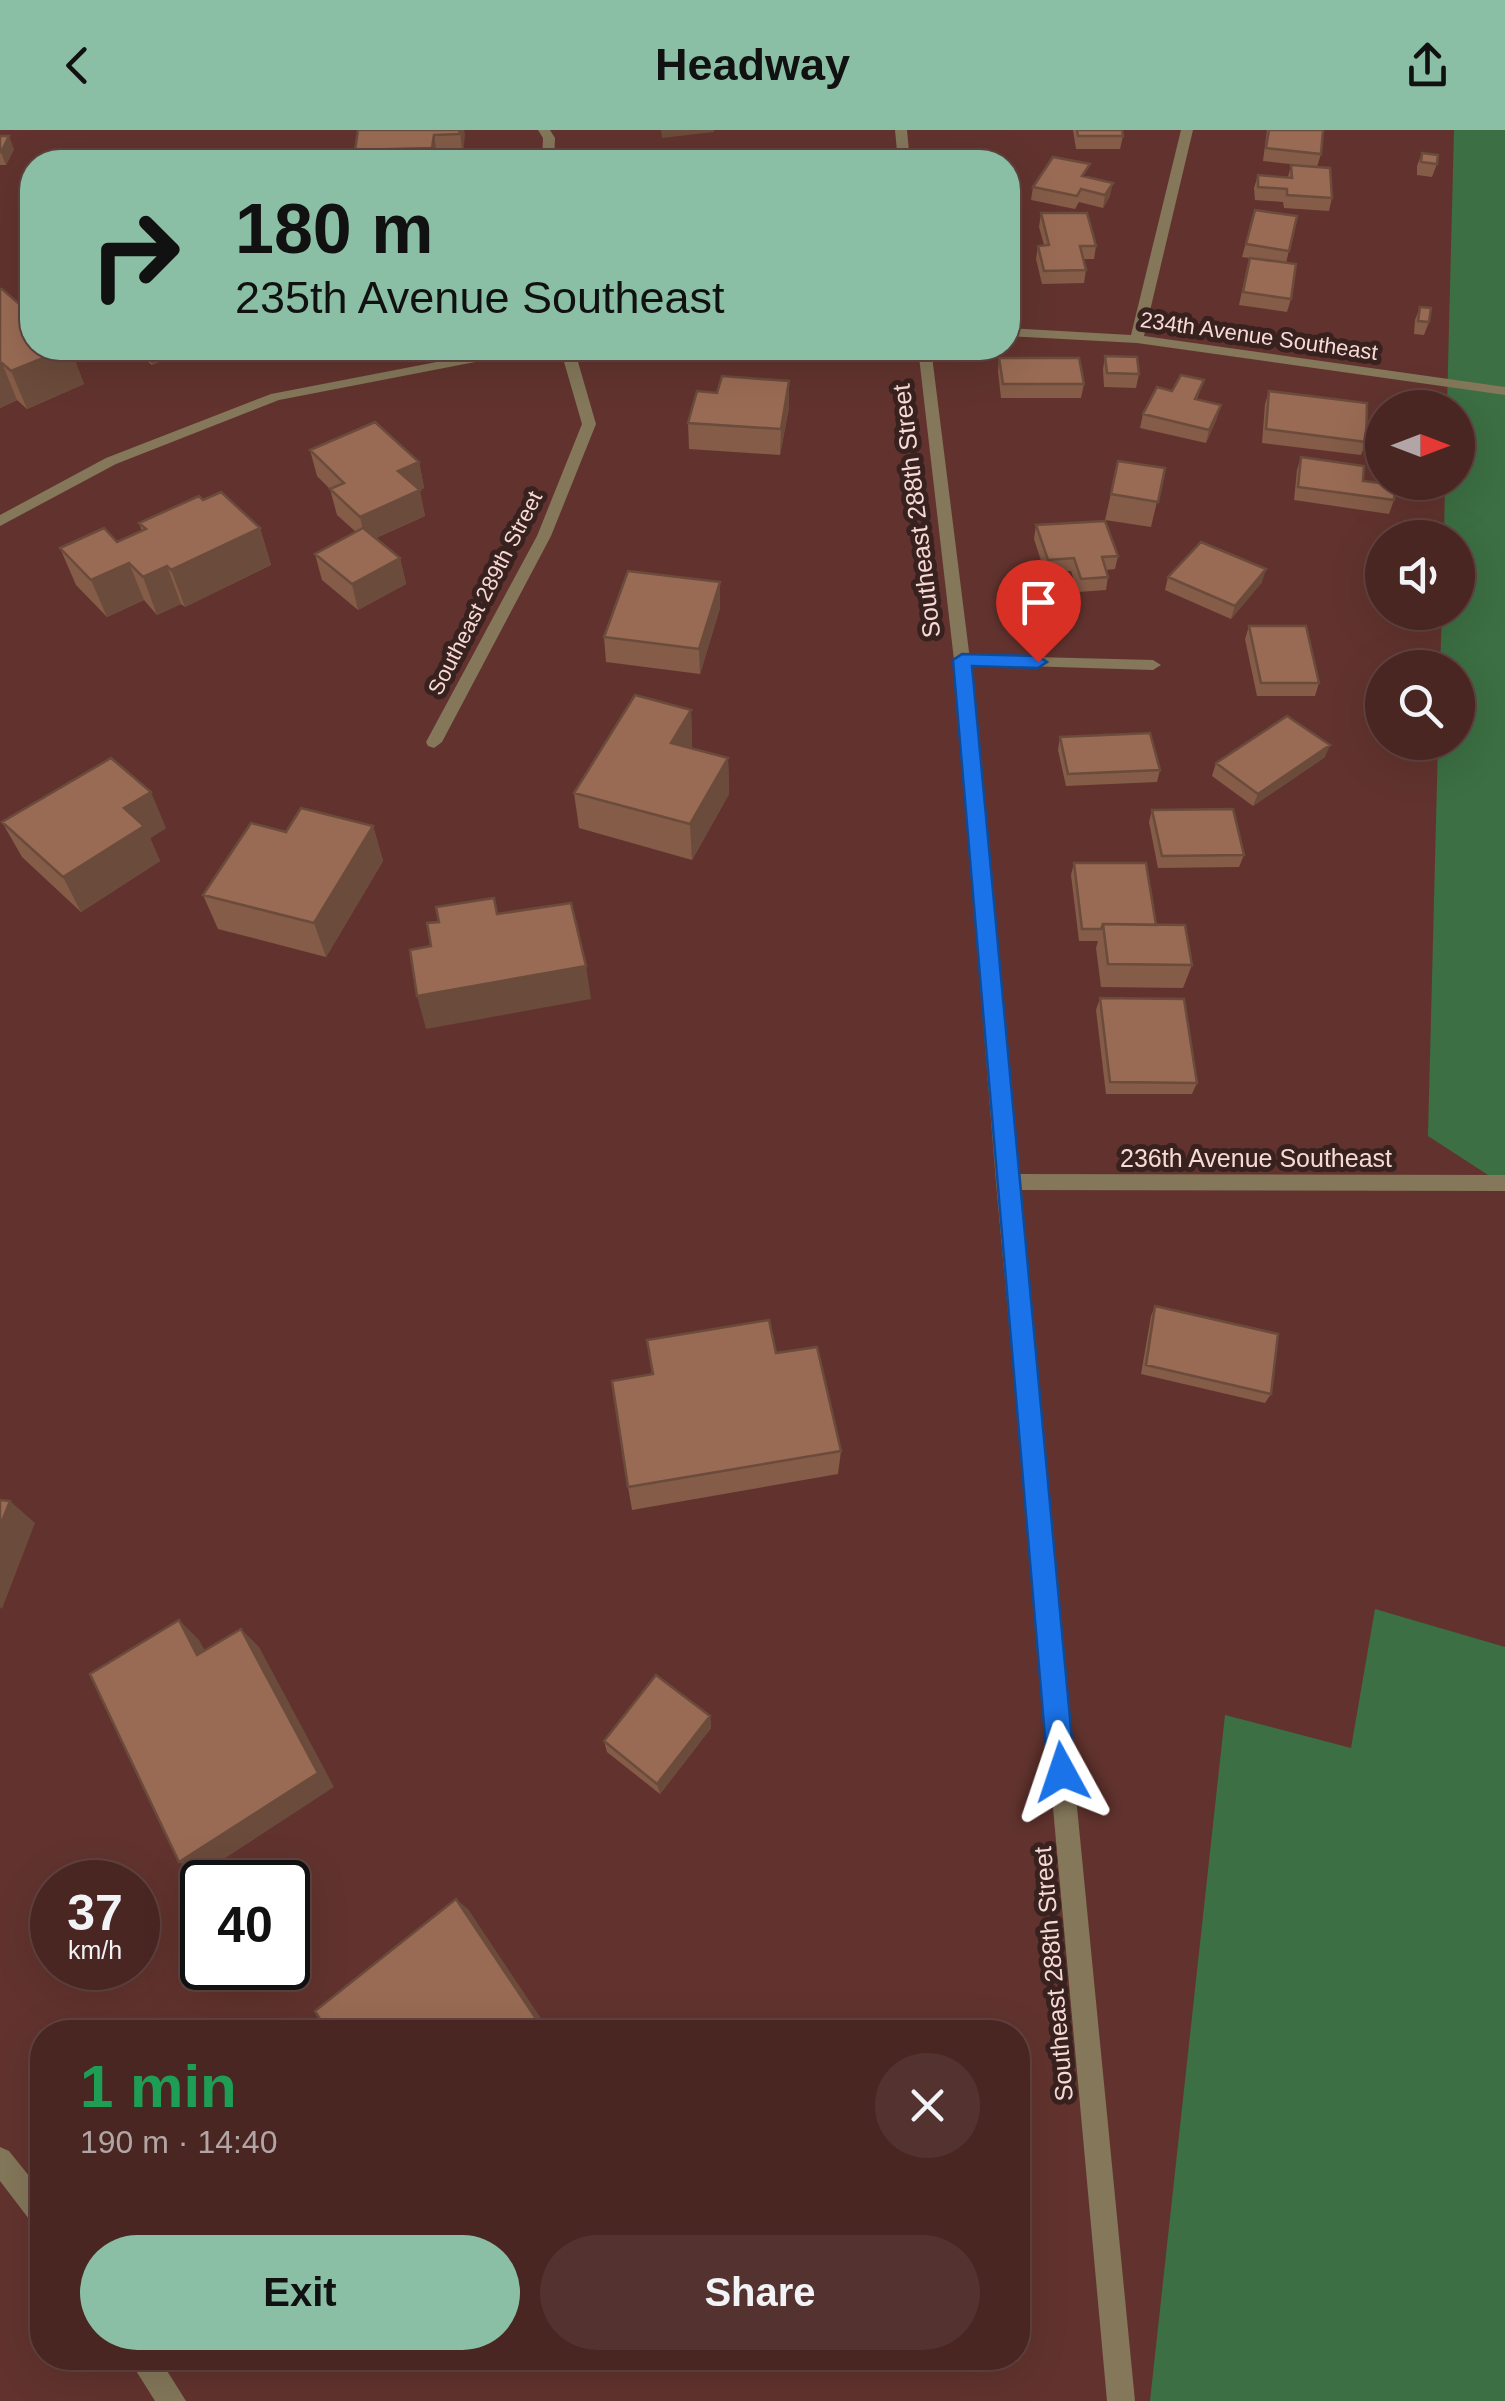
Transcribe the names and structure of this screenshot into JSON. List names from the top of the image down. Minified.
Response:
{"streets":{"street":["234th Avenue Southeast","Southeast 288th Street","Southeast 289th Street","236th Avenue Southeast"]},"crossings":[["Southeast 288th Street","236th Avenue Southeast"]],"north":"right","page":{"header":"Headway","turn":["180 m","235th Avenue Southeast"],"speed":"37 km/h","limit":"40","heading":["1 min","190 m · 14:40"],"buttons":["Exit","Share"]}}
